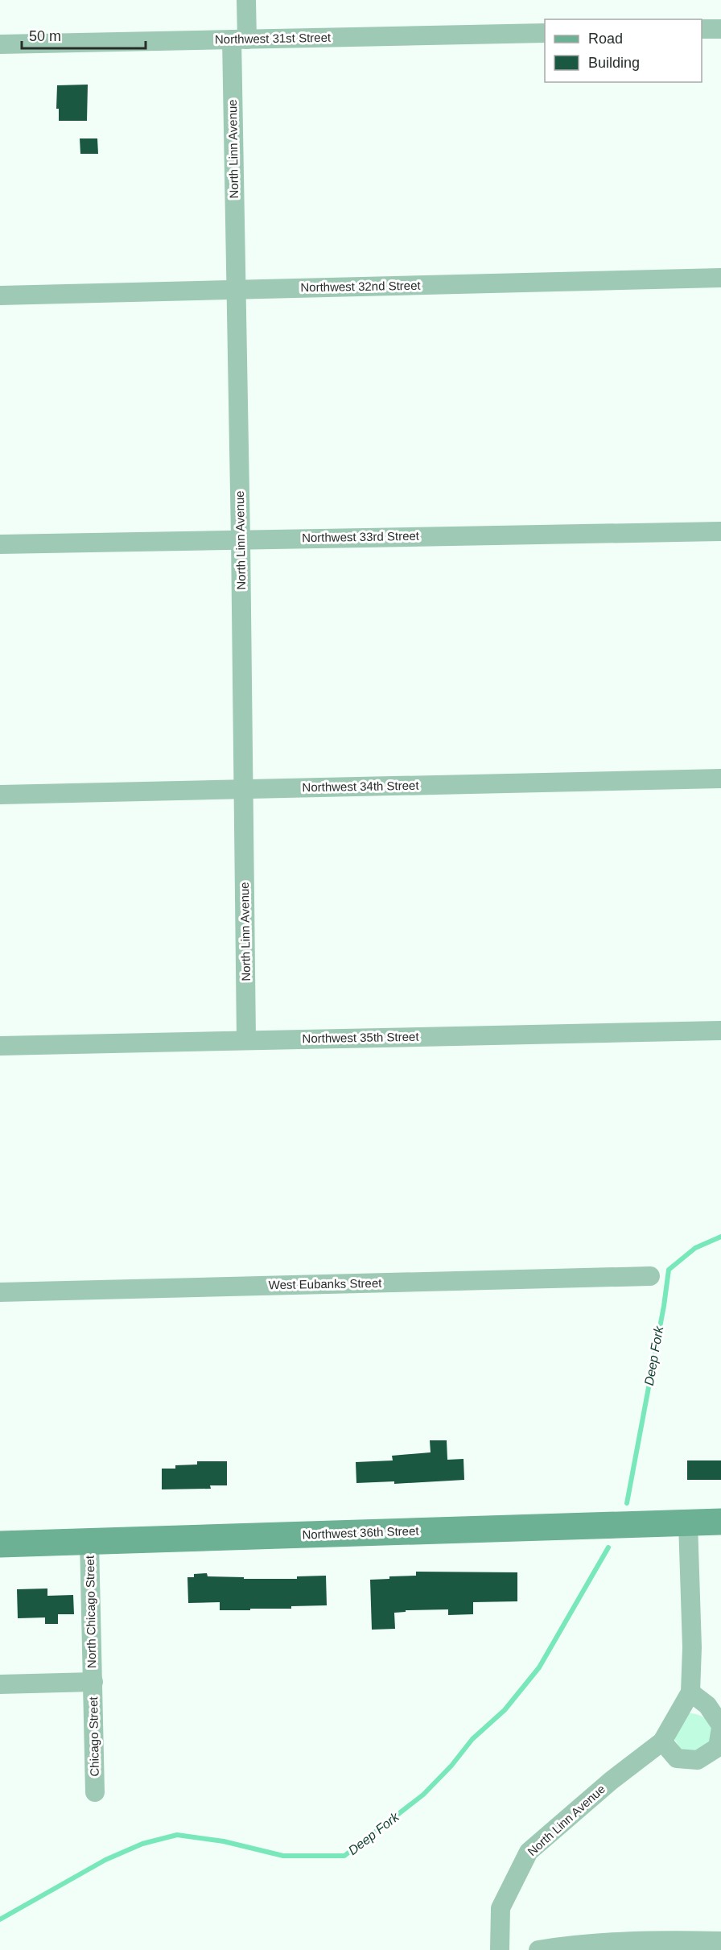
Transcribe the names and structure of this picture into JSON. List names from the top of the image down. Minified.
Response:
{"streets":{"street":["Northwest 31st Street","North Linn Avenue","Northwest 32nd Street","Northwest 33rd Street","Northwest 34th Street","Northwest 35th Street","West Eubanks Street","Northwest 36th Street","North Chicago Street","Chicago Street"]},"crossings":[["Northwest 31st Street","North Linn Avenue"],["North Linn Avenue","Northwest 32nd Street"],["North Linn Avenue","Northwest 33rd Street"],["North Linn Avenue","Northwest 34th Street"],["North Linn Avenue","Northwest 35th Street"],["North Linn Avenue","Northwest 36th Street"],["Northwest 36th Street","North Chicago Street"],["North Chicago Street","Chicago Street"]],"water":["Deep Fork"],"legend":["Road","Building"],"scale_bar":"50 m"}
